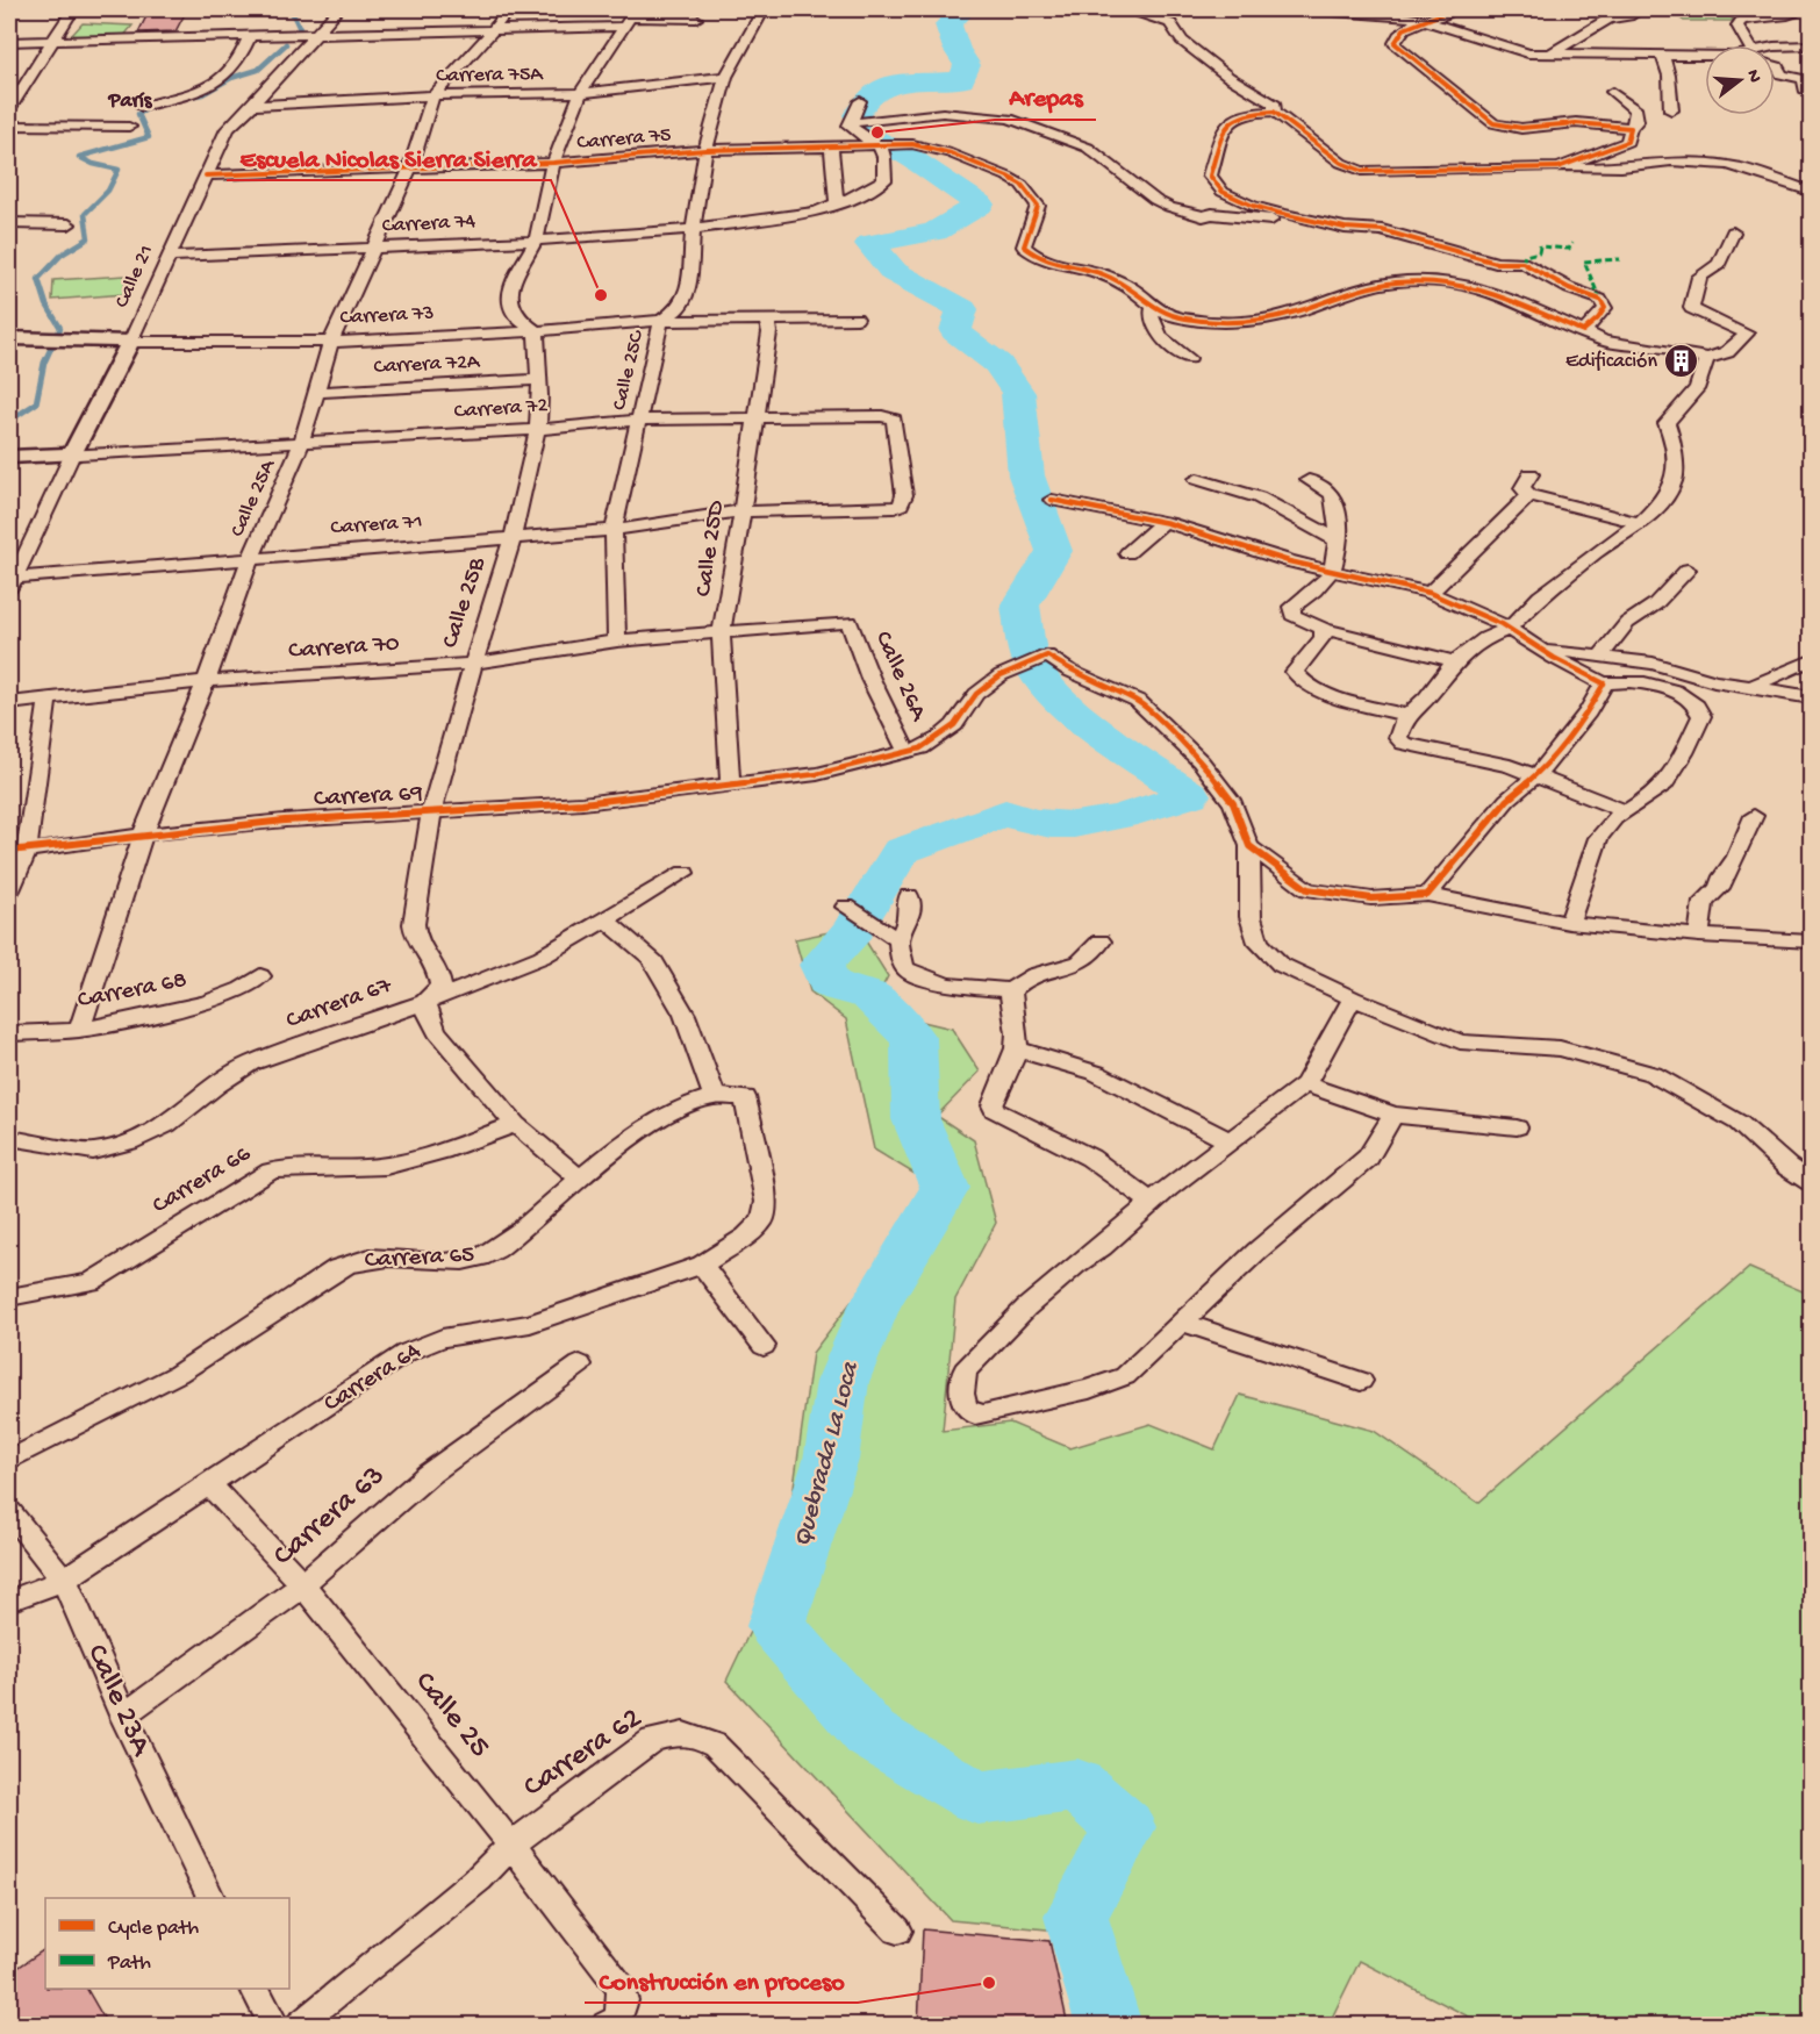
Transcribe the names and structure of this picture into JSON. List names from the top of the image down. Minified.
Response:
{"streets":{"street":["Carrera 75A","Carrera 75","Carrera 74","Calle 21","Carrera 73","Carrera 72A","Calle 25C","Carrera 72","Calle 25A","Carrera 71","Calle 25D","Calle 25B","Carrera 70","Calle 26A","Carrera 69","Carrera 68","Carrera 67","Carrera 66","Carrera 65","Carrera 64","Carrera 63","Calle 23A","Calle 25","Carrera 62"]},"crossings":[["Carrera 75A","Calle 21"],["Carrera 75A","Calle 25C"],["Carrera 75A","Calle 25A"],["Carrera 75","Carrera 74"],["Carrera 75","Calle 21"],["Carrera 75","Calle 25C"],["Carrera 75","Calle 25A"],["Carrera 74","Calle 21"],["Carrera 74","Calle 25C"],["Carrera 74","Calle 25A"],["Calle 21","Carrera 73"],["Calle 21","Carrera 72"],["Calle 21","Carrera 71"],["Carrera 73","Calle 25C"],["Carrera 73","Calle 25A"],["Carrera 73","Calle 25D"],["Carrera 73","Calle 25B"],["Carrera 72A","Calle 25A"],["Carrera 72A","Calle 25B"],["Calle 25C","Carrera 72"],["Calle 25C","Carrera 71"],["Calle 25C","Carrera 70"],["Carrera 72","Calle 25A"],["Carrera 72","Carrera 71"],["Carrera 72","Calle 25D"],["Carrera 72","Calle 25B"],["Calle 25A","Carrera 71"],["Calle 25A","Carrera 70"],["Calle 25A","Carrera 69"],["Calle 25A","Carrera 68"],["Carrera 71","Calle 25D"],["Carrera 71","Calle 25B"],["Calle 25D","Carrera 70"],["Calle 25D","Carrera 69"],["Calle 25B","Carrera 70"],["Calle 25B","Carrera 69"],["Calle 25B","Carrera 67"],["Carrera 70","Calle 26A"],["Calle 26A","Carrera 69"],["Carrera 65","Carrera 64"],["Carrera 64","Calle 23A"],["Carrera 64","Calle 25"],["Carrera 63","Calle 23A"],["Carrera 63","Calle 25"],["Calle 25","Carrera 62"]],"districts":["París"],"water":["Quebrada La Loca"],"places":{"other":["Arepas","Escuela Nicolas Sierra Sierra","Construcción en proceso"],"building":["Edificación"]},"legend":["Cycle path","Path"],"north":"right"}
